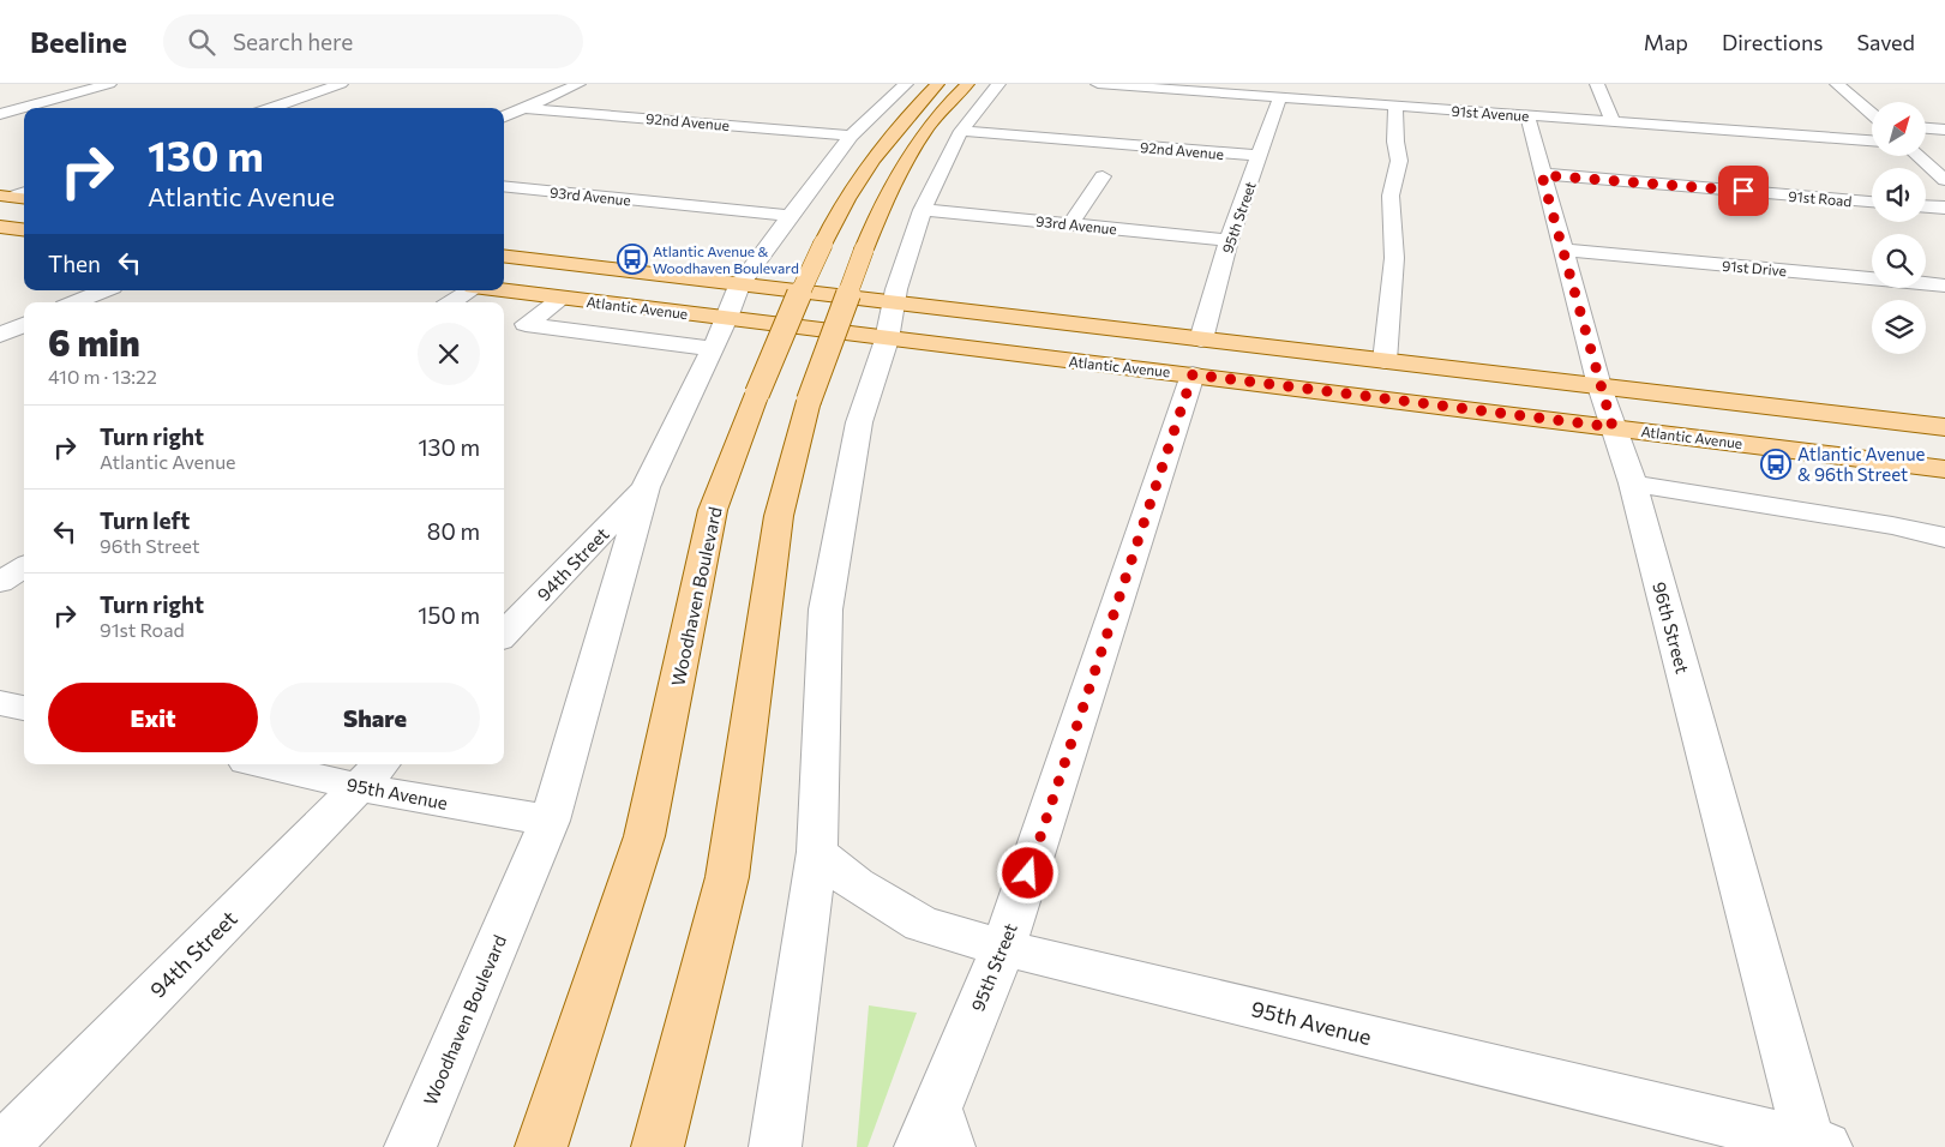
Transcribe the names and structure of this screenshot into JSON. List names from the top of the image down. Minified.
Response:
{"streets":{"main road":["Atlantic Avenue","Woodhaven Boulevard"],"street":["91st Avenue","92nd Avenue","93rd Avenue","91st Road","95th Street","91st Drive","94th Street","96th Street","95th Avenue"]},"crossings":[["91st Avenue","95th Street"],["91st Avenue","96th Street"],["92nd Avenue","95th Street"],["92nd Avenue","Woodhaven Boulevard"],["93rd Avenue","95th Street"],["93rd Avenue","Woodhaven Boulevard"],["91st Road","96th Street"],["95th Street","Atlantic Avenue"],["95th Street","95th Avenue"],["91st Drive","96th Street"],["Atlantic Avenue","Woodhaven Boulevard"],["Atlantic Avenue","96th Street"],["94th Street","Woodhaven Boulevard"],["94th Street","95th Avenue"],["Woodhaven Boulevard","95th Avenue"],["96th Street","95th Avenue"]],"places":{"bus stop":["Atlantic Avenue & Woodhaven Boulevard","Atlantic Avenue & 96th Street"]},"north":"top right","page":{"header":"Beeline","search":"Search here","nav":["Map","Directions","Saved"],"turn":["130 m","Atlantic Avenue"],"then":"Then","heading":["6 min","410 m · 13:22"],"list":[{"name":"Turn right","note":"Atlantic Avenue","value":"130 m"},{"name":"Turn left","note":"96th Street","value":"80 m"},{"name":"Turn right","note":"91st Road","value":"150 m"}],"buttons":["Exit","Share"]}}
